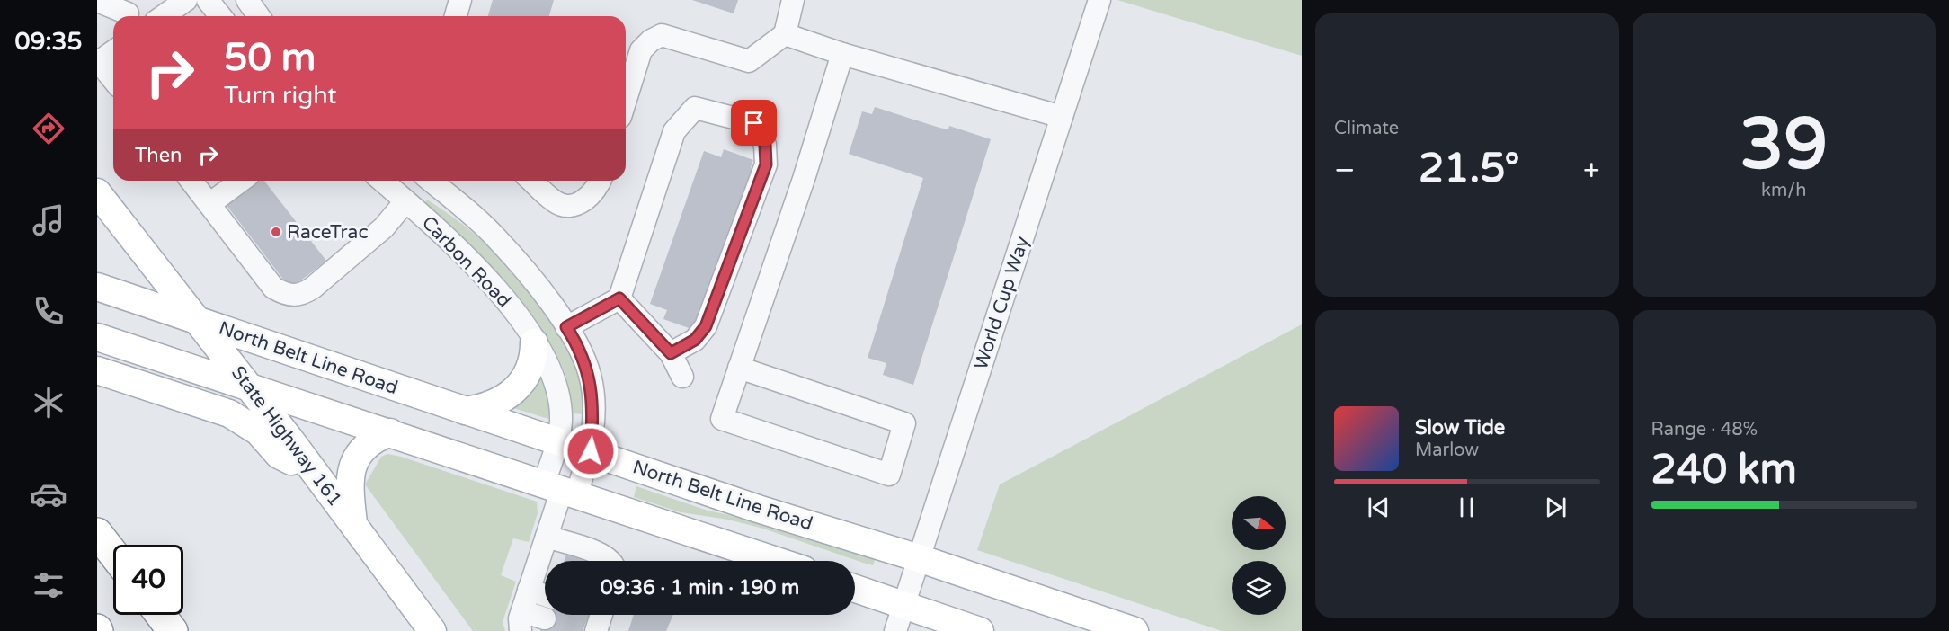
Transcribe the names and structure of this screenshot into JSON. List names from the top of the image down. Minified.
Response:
{"streets":{"main road":["North Belt Line Road","State Highway 161"],"street":["Carbon Road","World Cup Way"]},"crossings":[["Carbon Road","North Belt Line Road"],["World Cup Way","North Belt Line Road"],["North Belt Line Road","State Highway 161"]],"places":["RaceTrac"],"north":"right","page":{"tabs":"09:35","tile":["Climate",["39","km/h"],["Range · 48%","240 km"]],"turn":["50 m","Turn right"],"then":"Then","heat":["−","21.5°","+"],"song":["Slow Tide","Marlow"],"limit":"40","trip":"09:36 · 1 min · 190 m"}}
